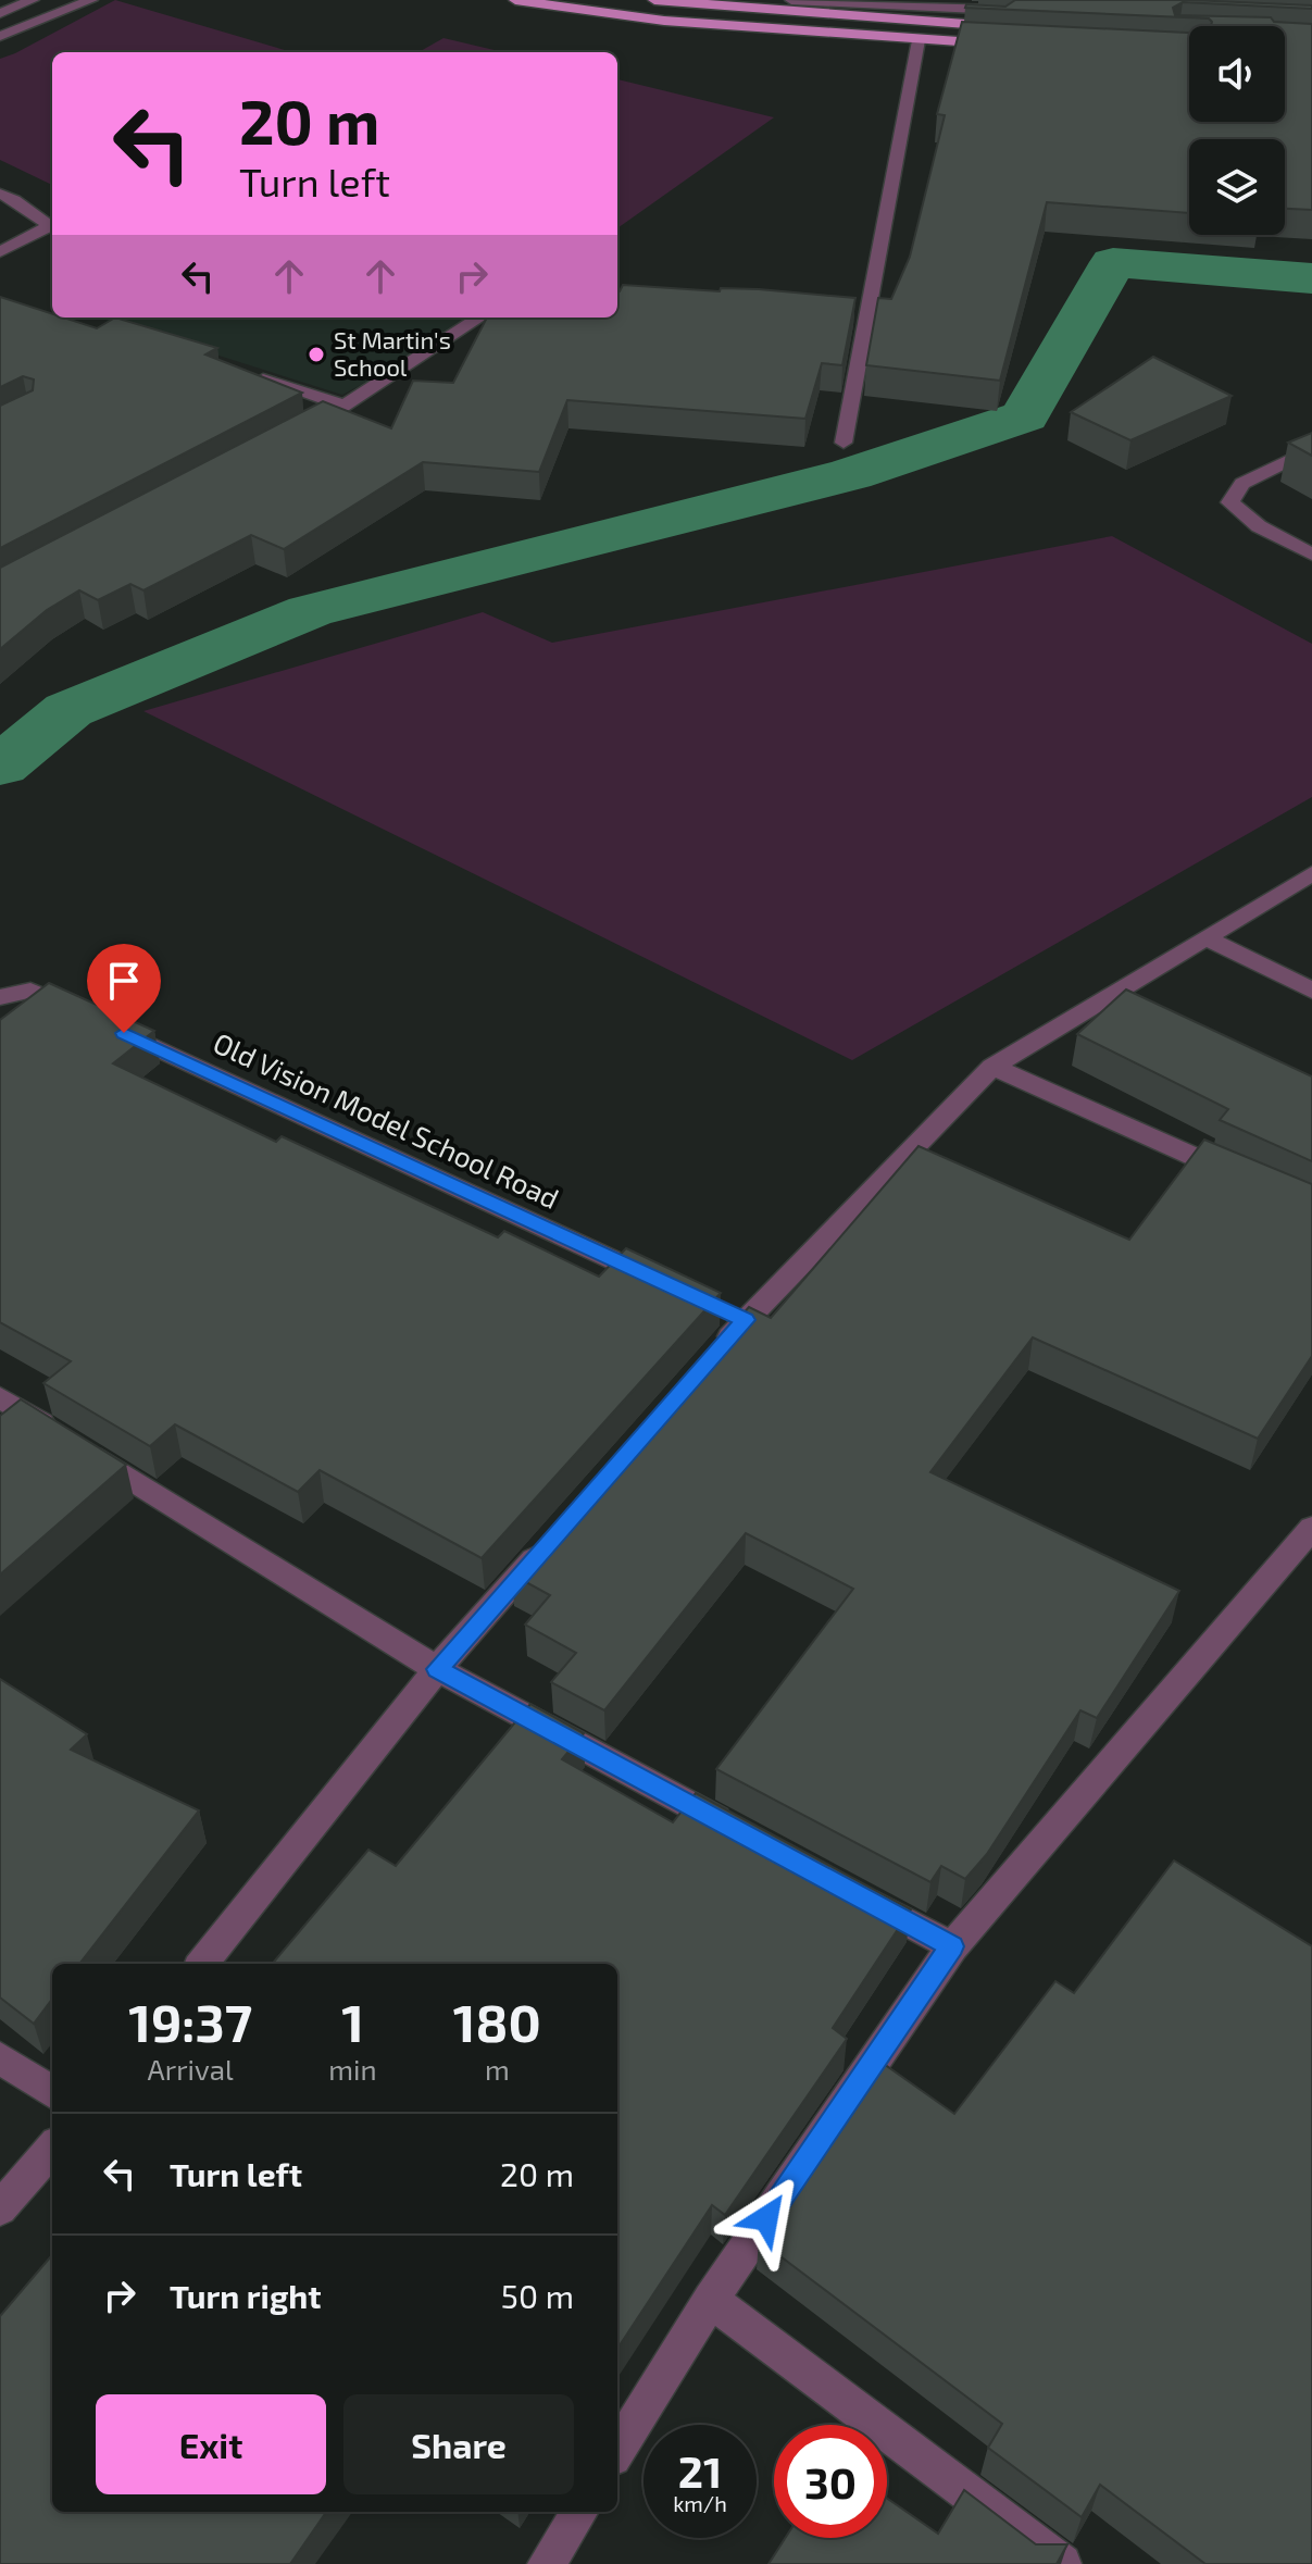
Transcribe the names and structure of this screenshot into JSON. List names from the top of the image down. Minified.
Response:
{"streets":{"street":["Old Vision Model School Road"]},"places":["St Martin's School"],"page":{"turn":["20 m","Turn left"],"eta":["19:37","Arrival","1","min","180","m"],"list":[{"name":"Turn left","value":"20 m"},{"name":"Turn right","value":"50 m"}],"buttons":["Exit","Share"],"speed":"21 km/h","limit":"30"}}
